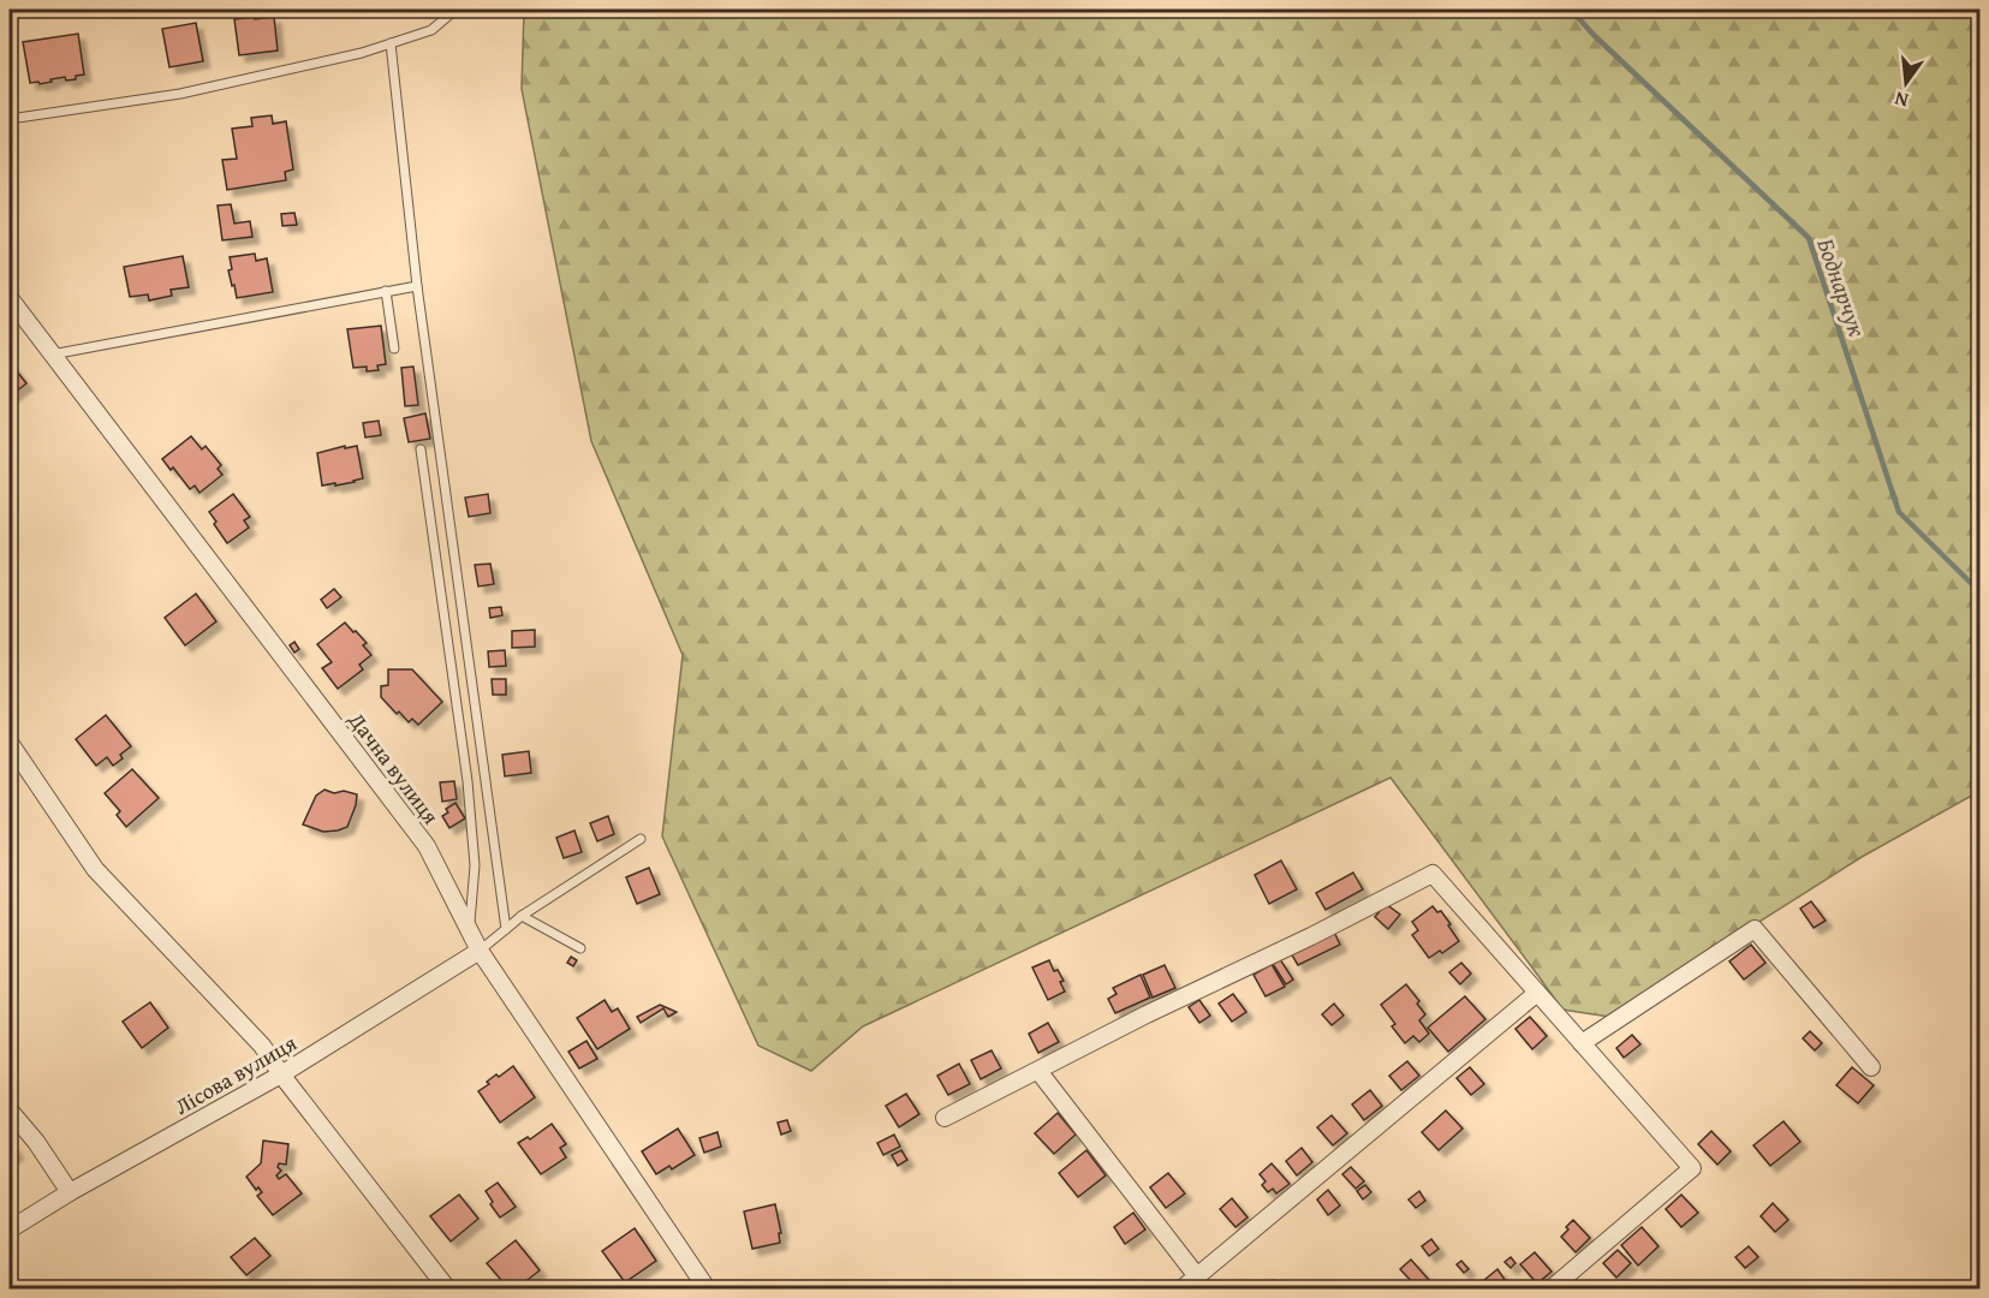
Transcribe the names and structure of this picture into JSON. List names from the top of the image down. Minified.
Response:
{"streets":{"street":["Дачна вулиця","Лісова вулиця"]},"crossings":[["Дачна вулиця","Лісова вулиця"]],"water":["Боднарчук"],"north":"bottom"}
